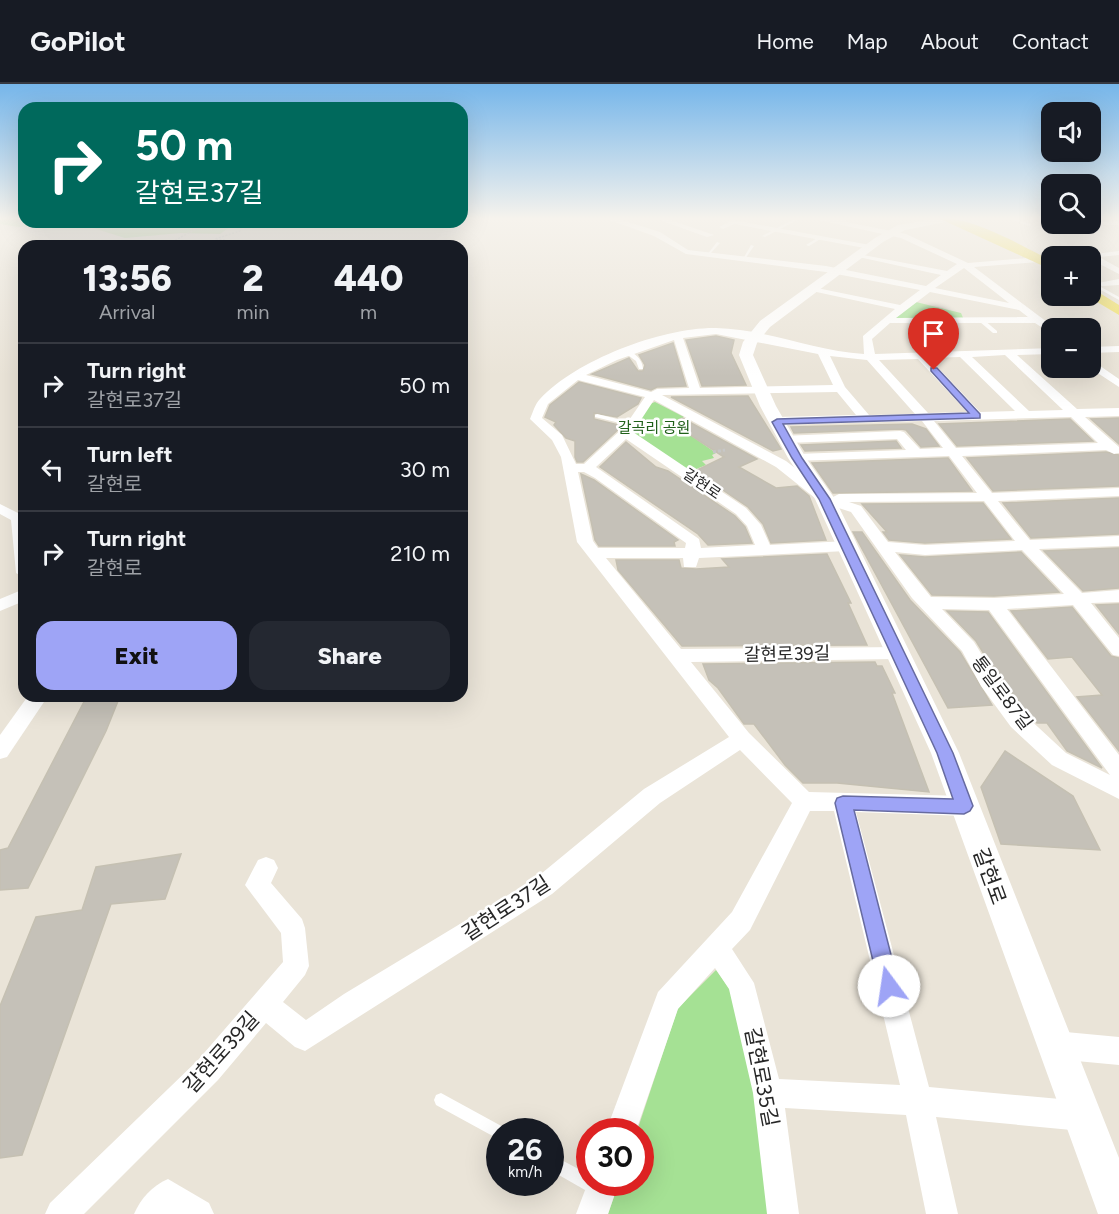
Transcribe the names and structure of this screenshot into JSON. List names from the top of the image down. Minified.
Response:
{"streets":{"main road":["갈현로"],"street":["갈현로39길","통일로87길","갈현로37길","갈현로35길"]},"crossings":[["갈현로","갈현로39길"],["갈현로","통일로87길"],["갈현로39길","갈현로37길"]],"parks":["갈곡리 공원"],"page":{"header":"GoPilot","nav":["Home","Map","About","Contact"],"map_buttons":["+","−"],"turn":["50 m","갈현로37길"],"eta":["13:56","Arrival","2","min","440","m"],"list":[{"name":"Turn right","note":"갈현로37길","value":"50 m"},{"name":"Turn left","note":"갈현로","value":"30 m"},{"name":"Turn right","note":"갈현로","value":"210 m"}],"buttons":["Exit","Share"],"speed":"26 km/h","limit":"30"}}
